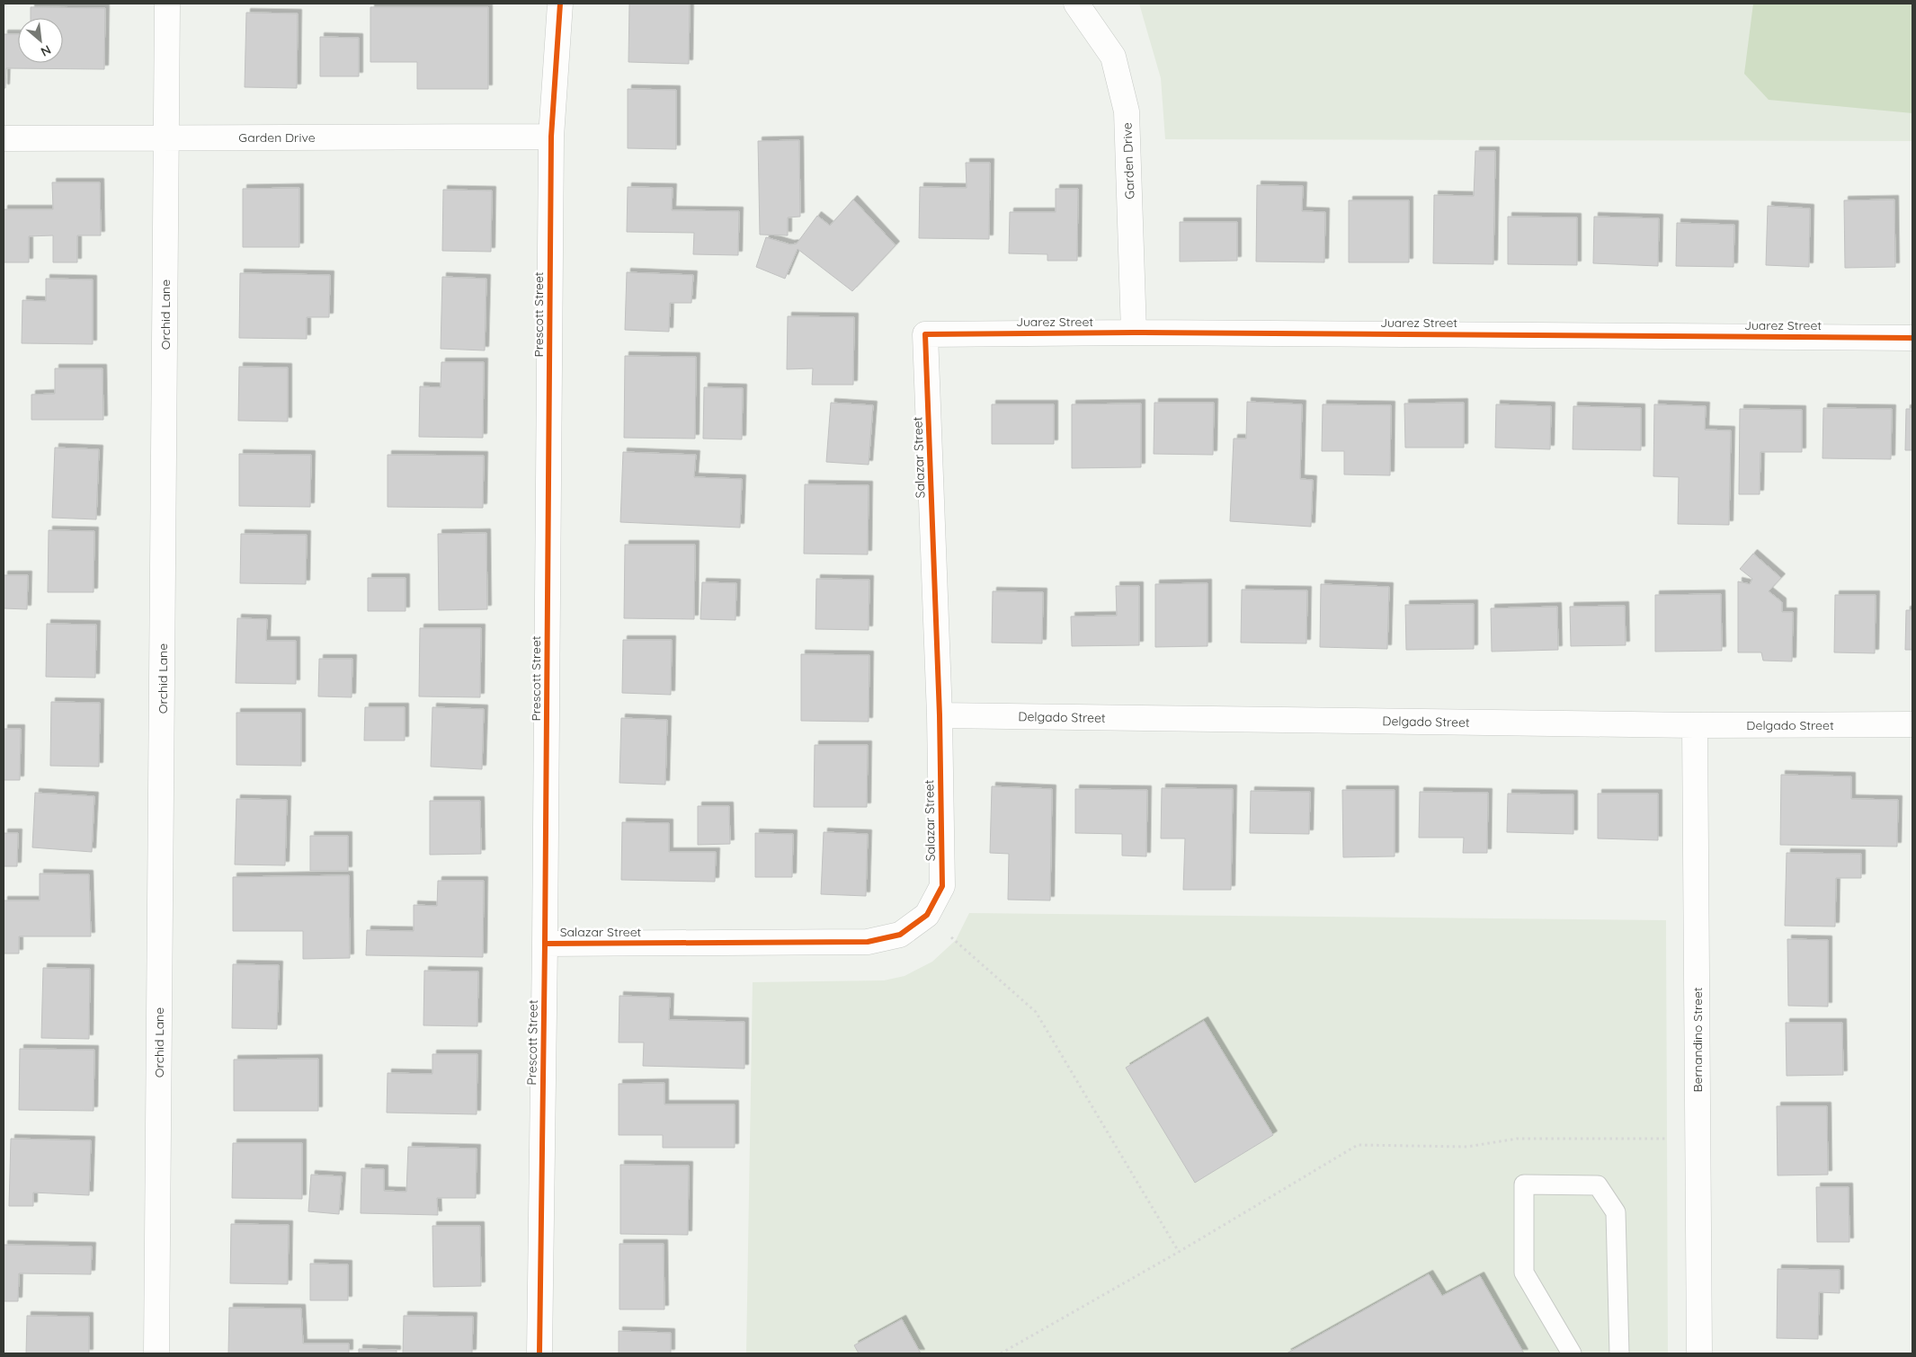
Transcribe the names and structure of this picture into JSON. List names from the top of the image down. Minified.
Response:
{"streets":{"street":["Garden Drive","Orchid Lane","Prescott Street","Juarez Street","Salazar Street","Delgado Street","Bernandino Street"]},"crossings":[["Garden Drive","Orchid Lane"],["Garden Drive","Prescott Street"],["Garden Drive","Juarez Street"],["Prescott Street","Salazar Street"],["Juarez Street","Salazar Street"],["Salazar Street","Delgado Street"],["Delgado Street","Bernandino Street"]],"north":"bottom right"}
